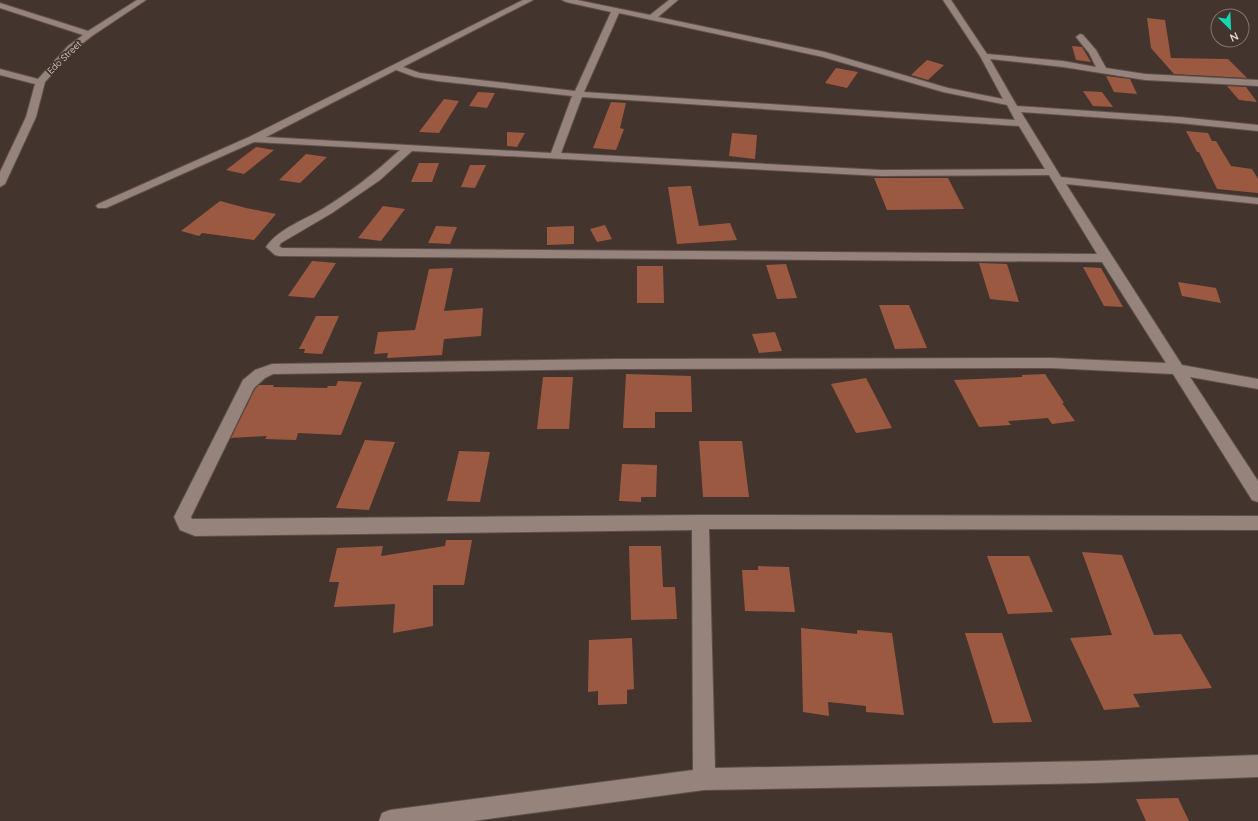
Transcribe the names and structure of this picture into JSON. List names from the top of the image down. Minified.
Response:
{"streets":{"street":["Edo Street"]},"north":"bottom right"}
